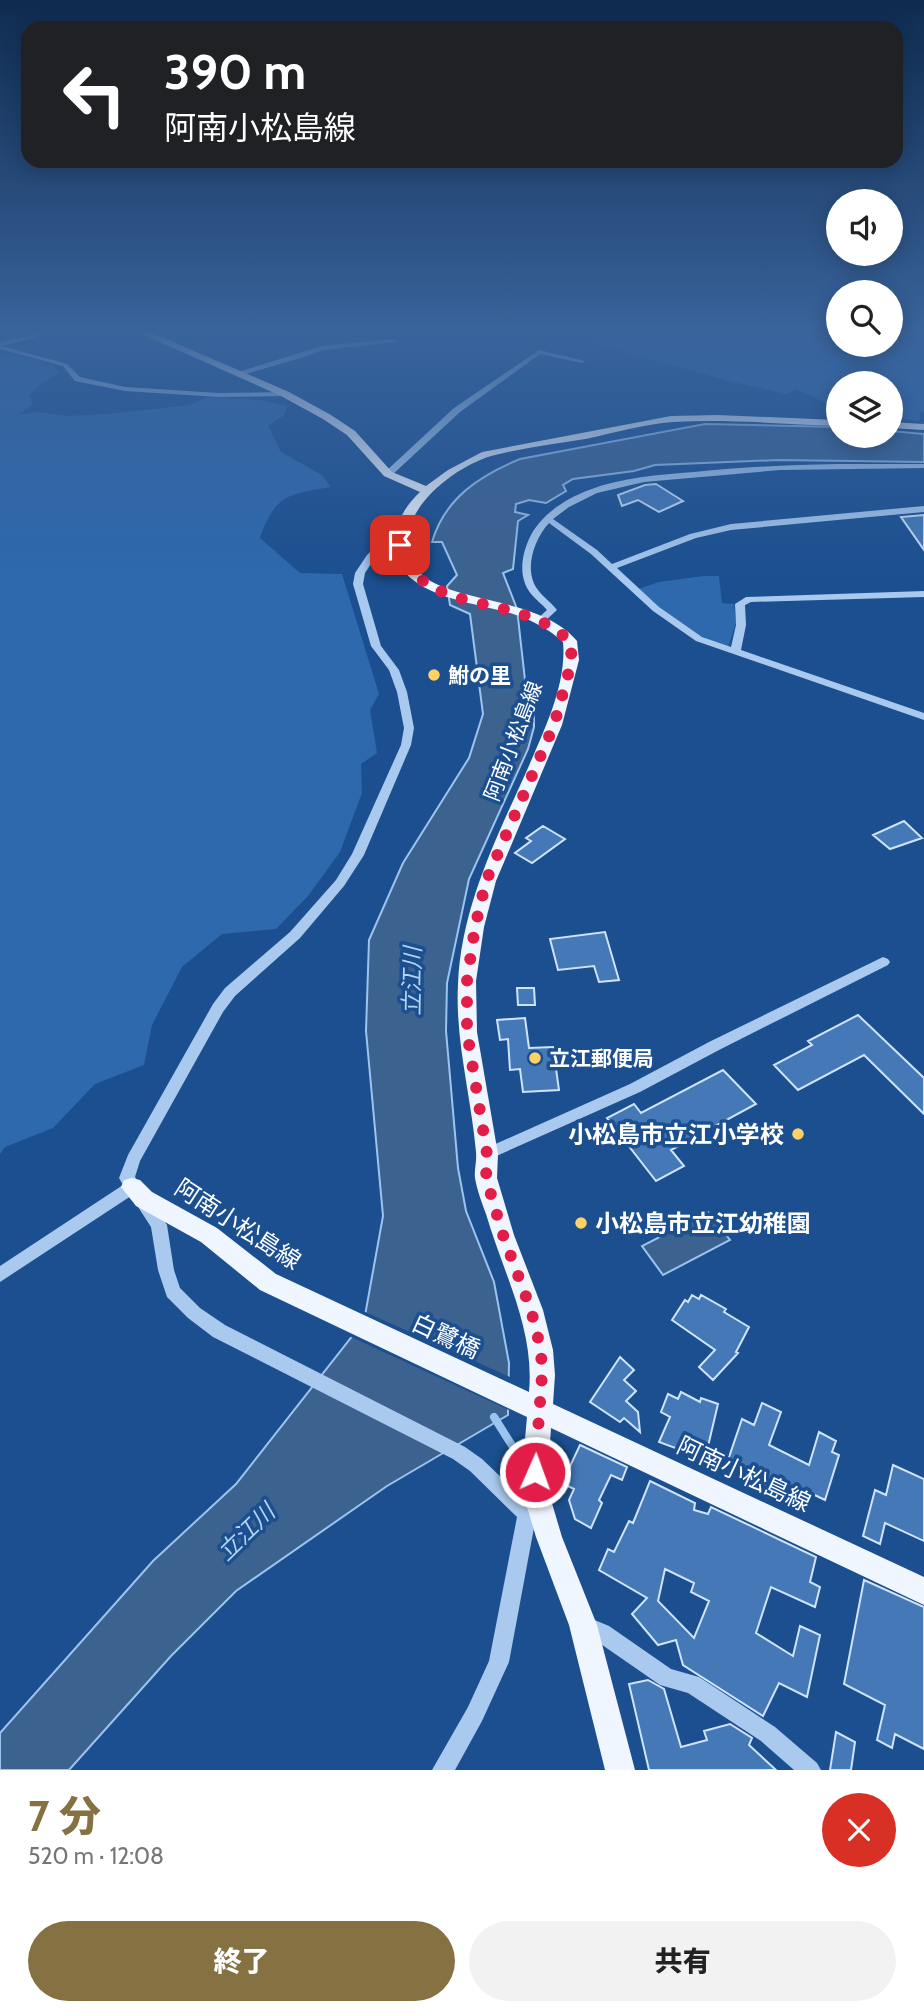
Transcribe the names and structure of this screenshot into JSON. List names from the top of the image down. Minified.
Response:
{"streets":{"main road":["阿南小松島線","白鷺橋"]},"crossings":[["阿南小松島線","白鷺橋"]],"water":["立江川"],"places":["鮒の里","立江郵便局","小松島市立江小学校","小松島市立江幼稚園"],"page":{"turn":["390 m","阿南小松島線"],"heading":["7 分","520 m · 12:08"],"buttons":["終了","共有"]}}
